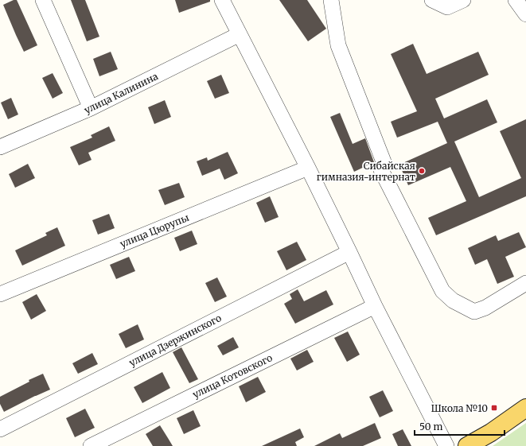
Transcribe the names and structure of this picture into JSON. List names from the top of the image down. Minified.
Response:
{"streets":{"street":["улица Калинина","улица Цюрупы","улица Дзержинского","улица Котовского"]},"places":{"other":["Сибайская гимназия-интернат"],"transit":["Школа №10"]},"scale_bar":"50 m"}
